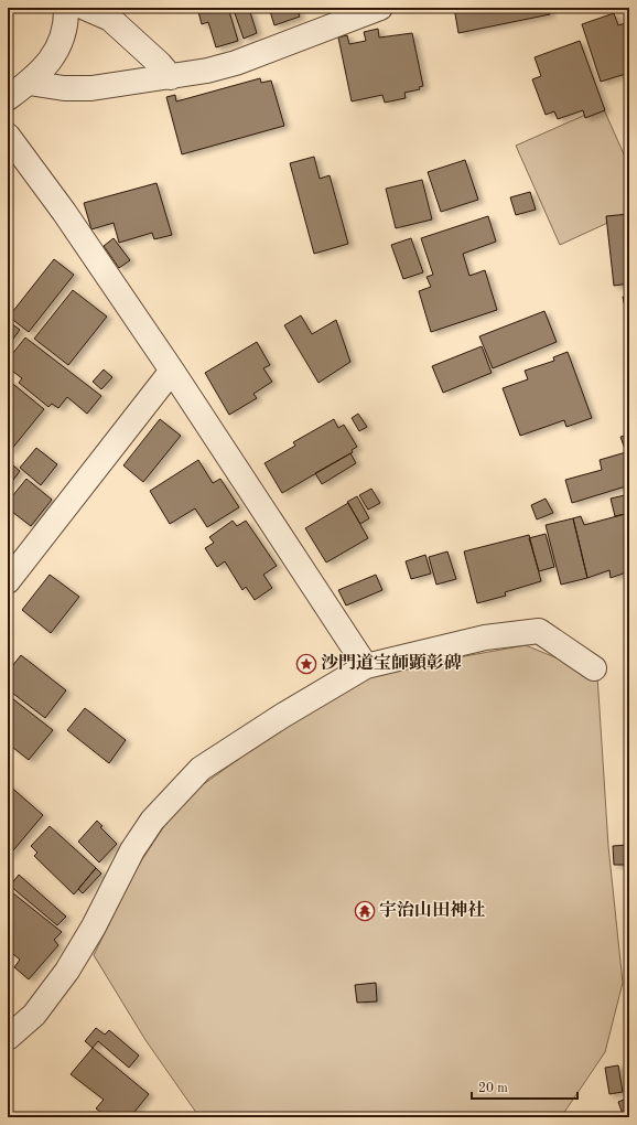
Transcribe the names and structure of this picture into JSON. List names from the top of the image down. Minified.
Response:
{"places":{"place":["沙門道宝師顕彰碑"],"temple":["宇治山田神社"]},"scale_bar":"20 m"}
